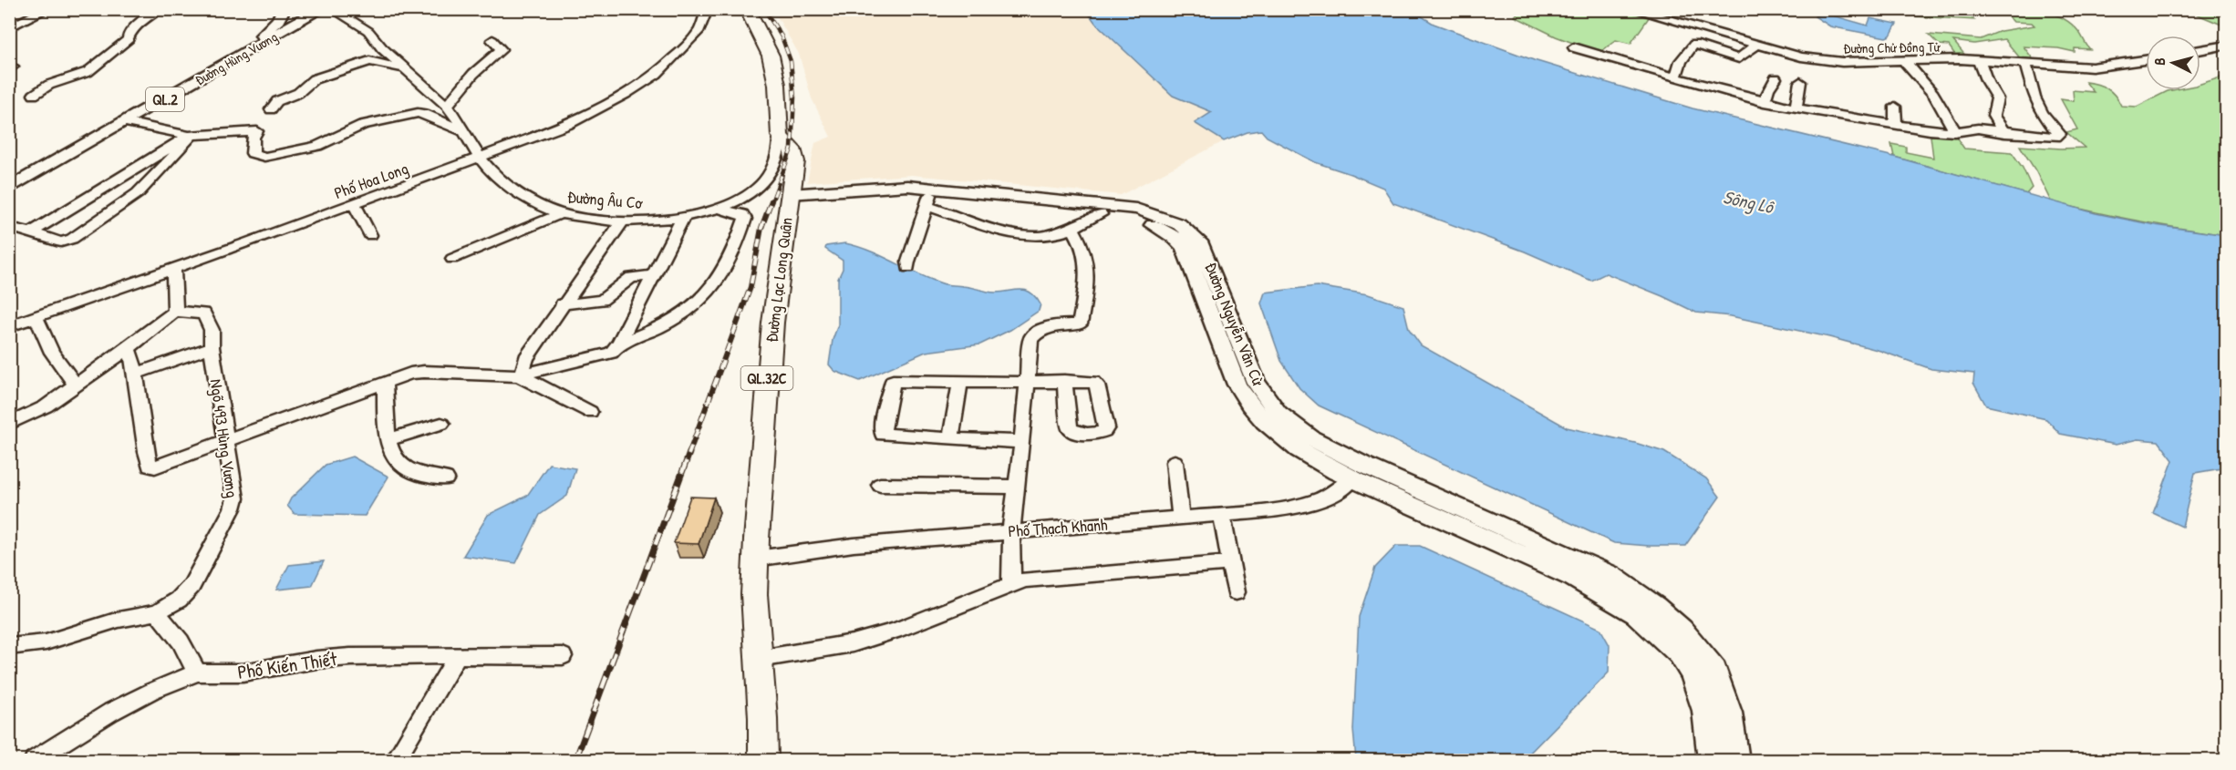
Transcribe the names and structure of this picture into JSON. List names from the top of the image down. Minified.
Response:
{"streets":{"highway":["Đường Lạc Long Quân","QL.32C"],"main road":["Đường Hùng Vương","QL.2","Đường Nguyễn Văn Cừ"],"street":["Đường Chử Đồng Tử","Phố Hoa Long","Đường Âu Cơ","Ngõ 493 Hùng Vương","Phố Thạch Khanh","Phố Kiến Thiết"]},"crossings":[["Đường Hùng Vương","Đường Âu Cơ"],["Phố Hoa Long","Đường Âu Cơ"],["Đường Âu Cơ","Đường Lạc Long Quân"],["Đường Lạc Long Quân","Đường Nguyễn Văn Cừ"],["Đường Lạc Long Quân","Phố Thạch Khanh"],["Đường Nguyễn Văn Cừ","Phố Thạch Khanh"]],"water":["Sông Lô"],"north":"left"}
